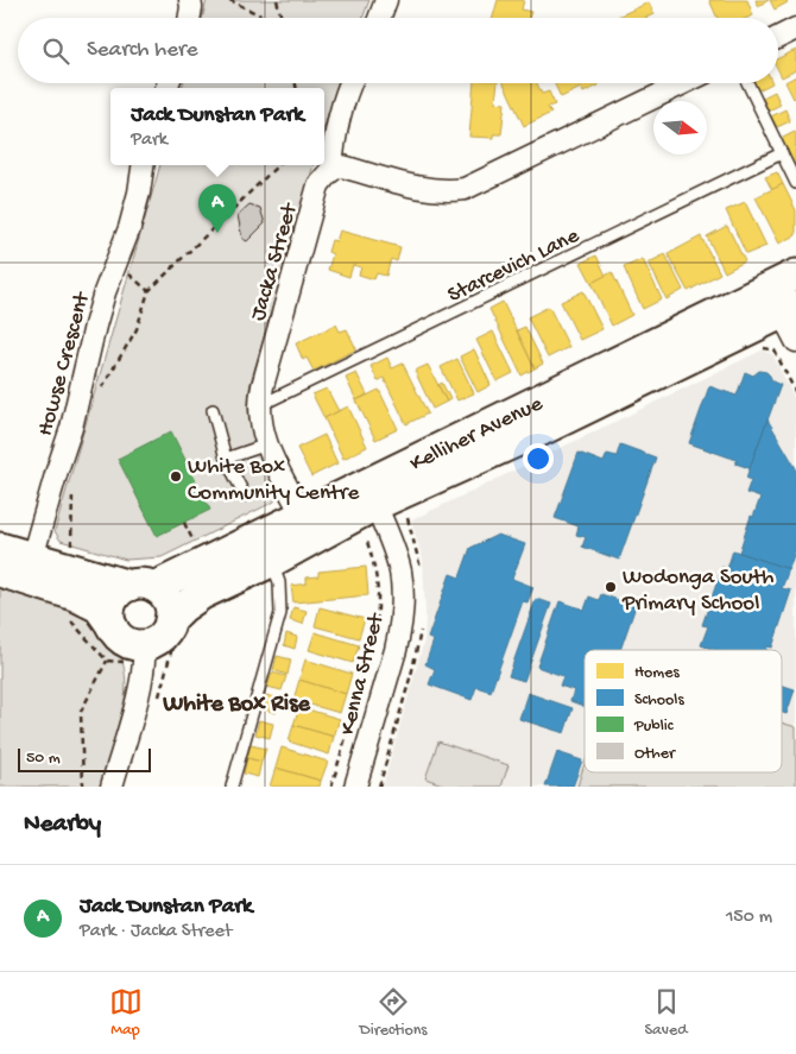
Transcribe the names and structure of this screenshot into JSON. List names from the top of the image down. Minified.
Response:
{"streets":{"street":["Jacka Street","Howse Crescent","Kelliher Avenue","Kenna Street"],"lane":["Starcevich Lane"]},"crossings":[["Jacka Street","Starcevich Lane"],["Jacka Street","Kelliher Avenue"],["Kelliher Avenue","Kenna Street"]],"districts":["White Box Rise"],"places":["White Box Community Centre","Wodonga South Primary School"],"legend":["Homes","Schools","Public","Other"],"scale_bar":"50 m","north":"right","page":{"search":"Search here","popup":["Jack Dunstan Park","Park"],"pins":"A","scale":"50 m","heading":"Nearby","list":[{"mark":"A","name":"Jack Dunstan Park","note":"Park · Jacka Street","value":"150 m"}],"nav":["Map","Directions","Saved"]}}
